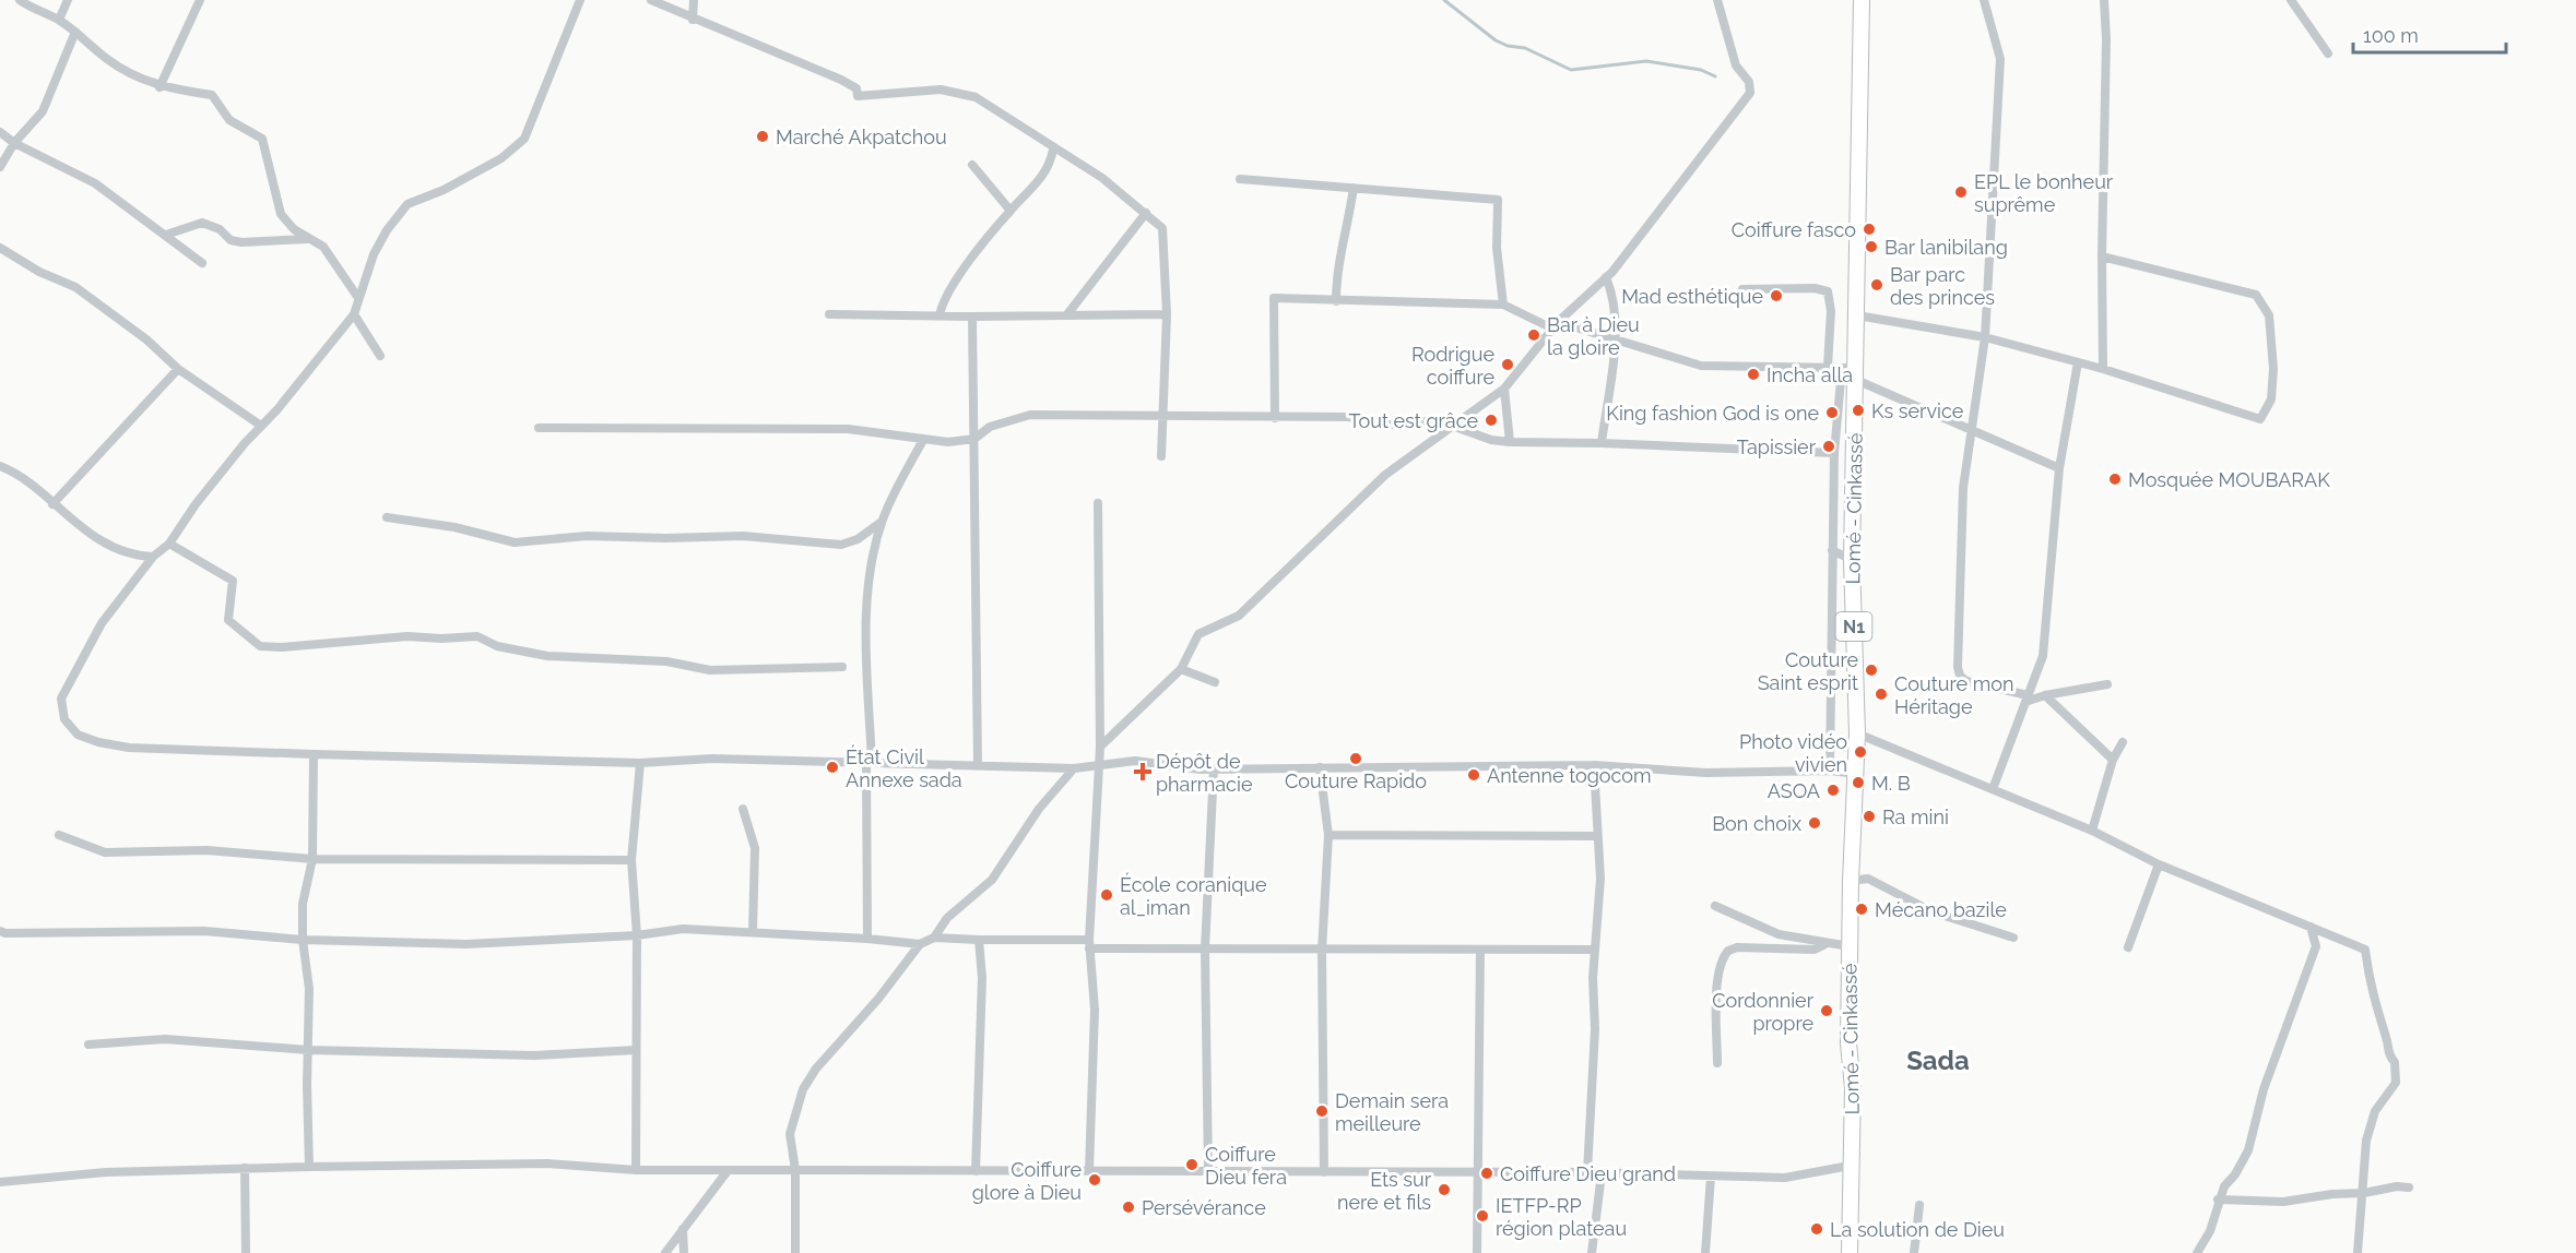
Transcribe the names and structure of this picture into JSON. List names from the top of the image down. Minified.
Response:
{"streets":{"highway":["Lomé - Cinkassé","N1"]},"districts":["Sada"],"places":{"other":["Marché Akpatchou","EPL le bonheur suprême","Coiffure fasco","Bar lanibilang","Bar parc des princes","Mad esthétique","Bar à Dieu la gloire","Rodrigue coiffure","Incha alla","Ks service","King fashion God is one","Tout est grâce","Tapissier","Mosquée MOUBARAK","Couture Saint esprit","Couture mon Héritage","Photo vidéo vivien","Couture Rapido","État Civil Annexe sada","Antenne togocom","M. B","ASOA","Ra mini","Bon choix","École coranique al_iman","Mécano bazile","Cordonnier propre","Demain sera meilleure","Coiffure Dieu fera","Coiffure Dieu grand","Coiffure glore à Dieu","Ets sur nere et fils","Persévérance","IETFP-RP région plateau","La solution de Dieu"],"health":["Dépôt de pharmacie"]},"scale_bar":"100 m"}
